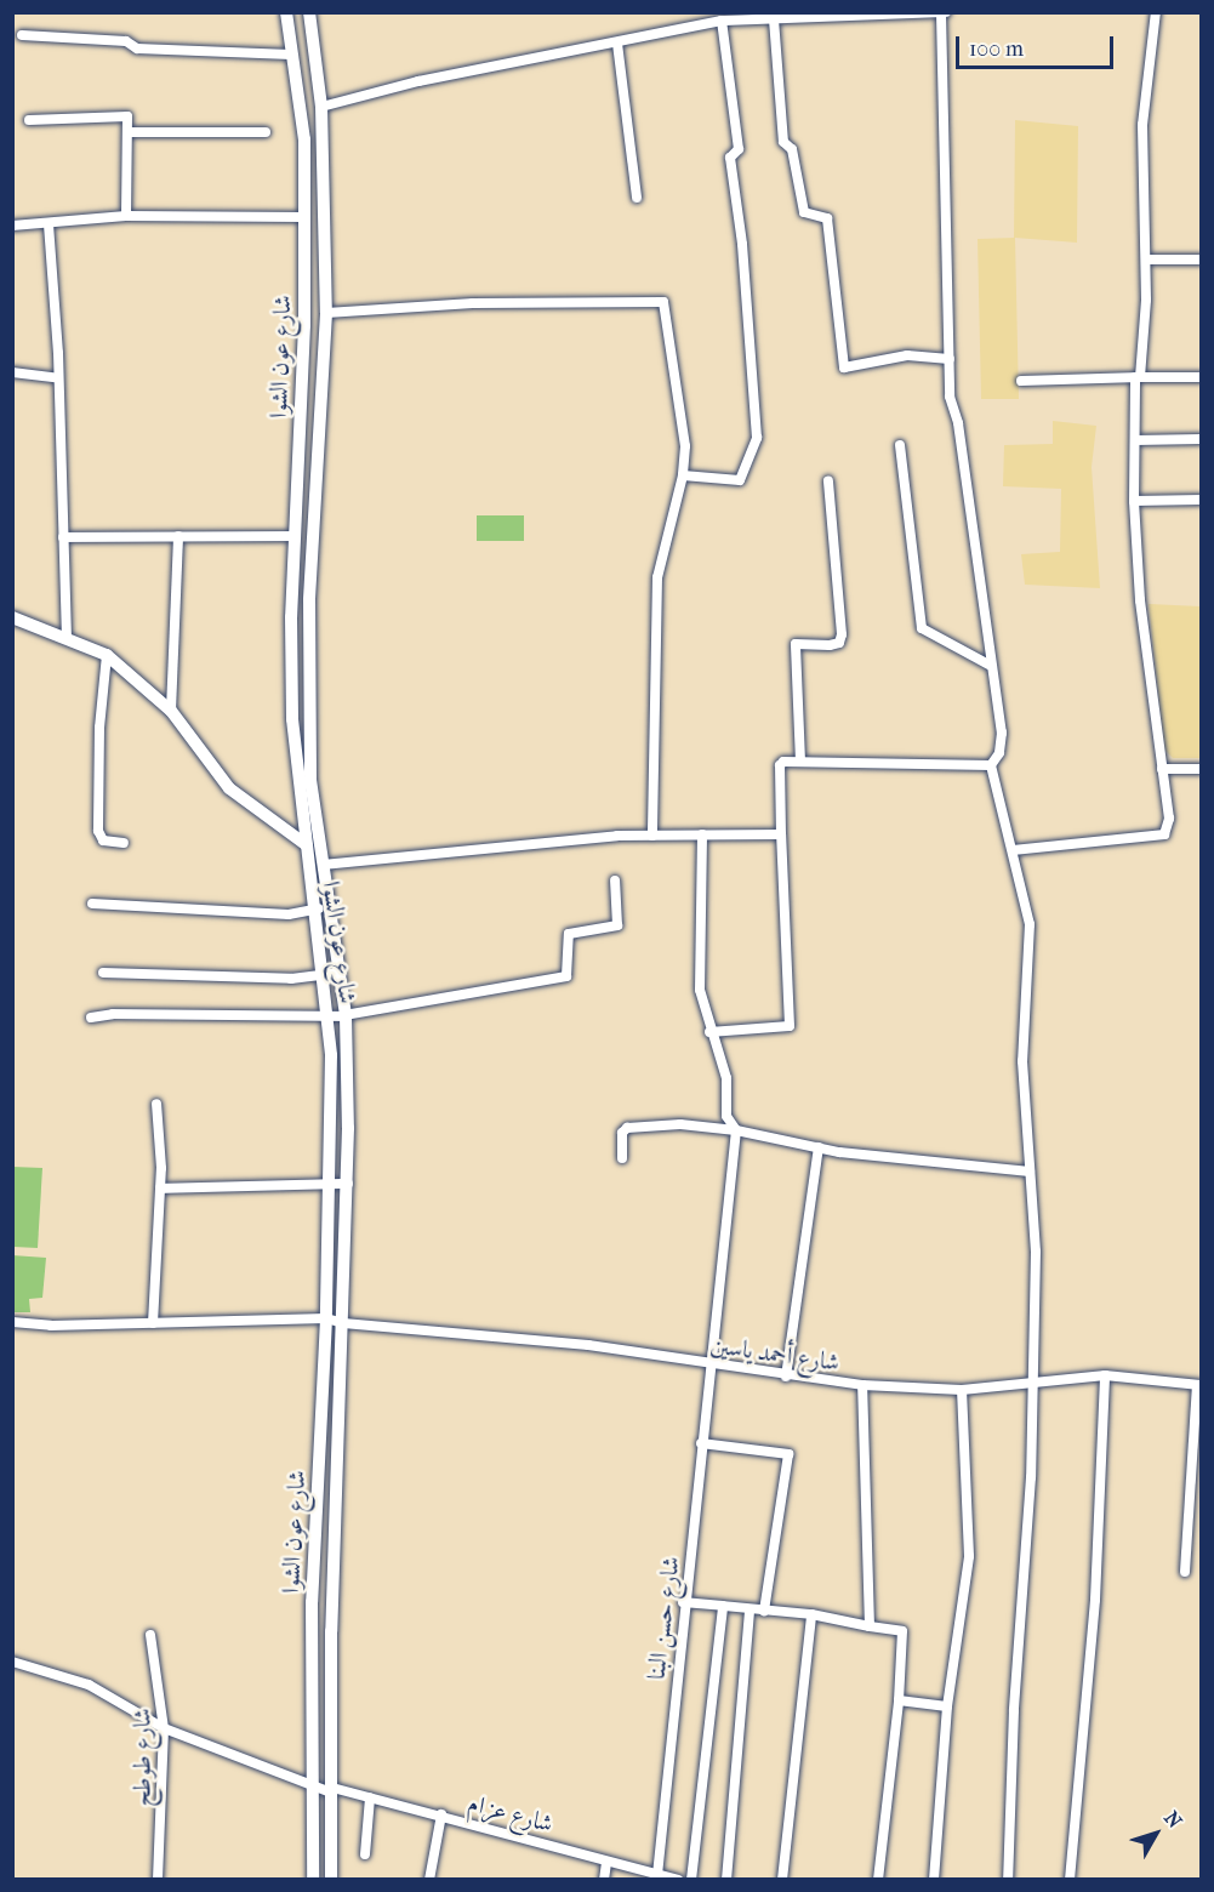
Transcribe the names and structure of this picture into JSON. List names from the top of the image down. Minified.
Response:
{"streets":{"main road":["شارع عون الشوا"],"street":["شارع أحمد ياسين","شارع حسن البنا","شارع طوطح","شارع عزام"]},"crossings":[["شارع عون الشوا","شارع أحمد ياسين"],["شارع عون الشوا","شارع عزام"],["شارع أحمد ياسين","شارع حسن البنا"],["شارع حسن البنا","شارع عزام"],["شارع طوطح","شارع عزام"]],"scale_bar":"100 m","north":"top right"}
